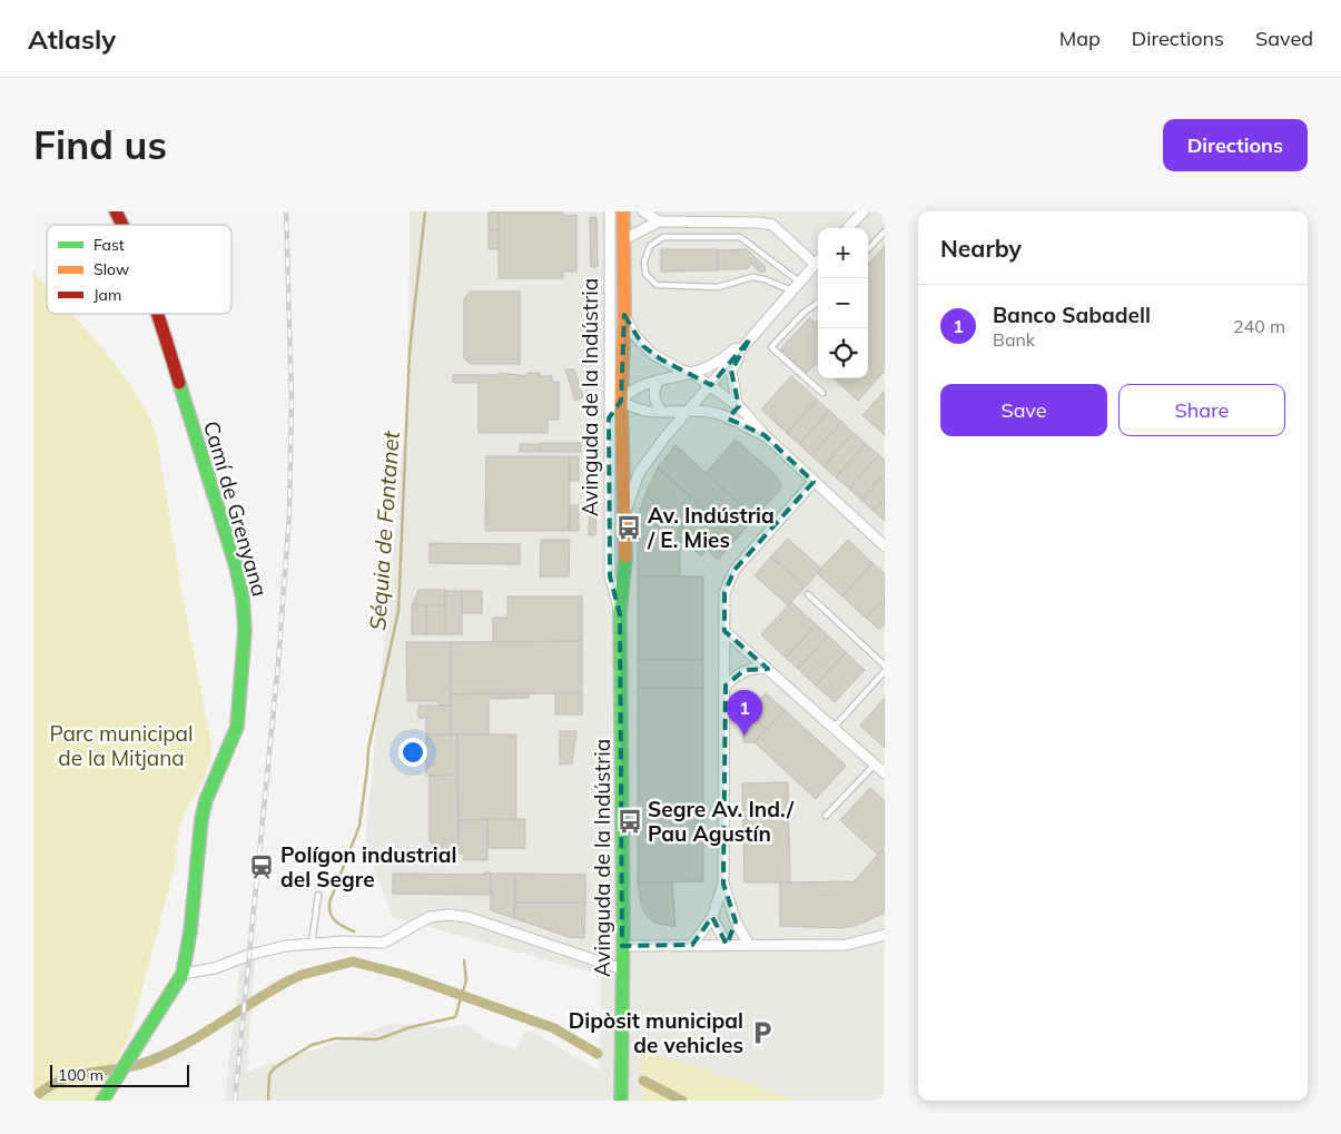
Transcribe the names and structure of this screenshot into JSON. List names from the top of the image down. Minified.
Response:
{"streets":{"street":["Avinguda de la Indústria","Camí de Grenyana"]},"water":["Séquia de Fontanet"],"parks":["Parc municipal de la Mitjana"],"places":{"bus stop":["Av. Indústria / E. Mies","Segre Av. Ind./ Pau Agustín"],"station":["Polígon industrial del Segre"],"parking":["Dipòsit municipal de vehicles"]},"legend":["Fast","Slow","Jam"],"scale_bar":"100 m","page":{"header":"Atlasly","nav":["Map","Directions","Saved"],"buttons":["Directions",["Save","Share"]],"title":"Find us","heading":"Nearby","map_buttons":["+","−"],"list":[{"mark":"1","name":"Banco Sabadell","note":"Bank","value":"240 m"}],"pins":"1","scale":"100 m"}}
